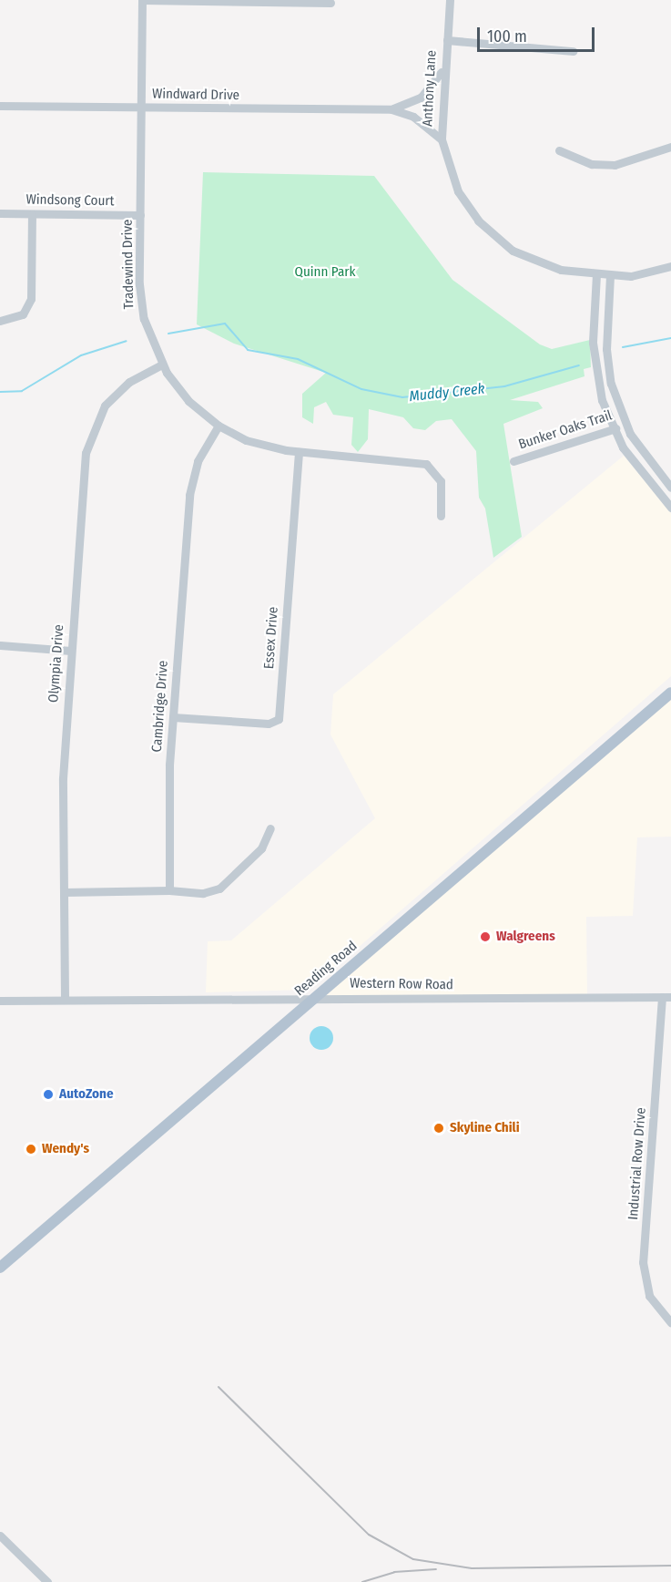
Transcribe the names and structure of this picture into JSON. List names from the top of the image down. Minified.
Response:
{"streets":{"main road":["Reading Road"],"street":["Anthony Lane","Windward Drive","Windsong Court","Tradewind Drive","Bunker Oaks Trail","Essex Drive","Olympia Drive","Cambridge Drive","Western Row Road","Industrial Row Drive"]},"crossings":[["Anthony Lane","Windward Drive"],["Windward Drive","Tradewind Drive"],["Windsong Court","Tradewind Drive"],["Tradewind Drive","Essex Drive"],["Tradewind Drive","Olympia Drive"],["Tradewind Drive","Cambridge Drive"],["Essex Drive","Cambridge Drive"],["Olympia Drive","Western Row Road"],["Reading Road","Western Row Road"],["Western Row Road","Industrial Row Drive"]],"water":["Muddy Creek"],"parks":["Quinn Park"],"places":["Walgreens","AutoZone","Skyline Chili","Wendy's"],"scale_bar":"100 m"}
